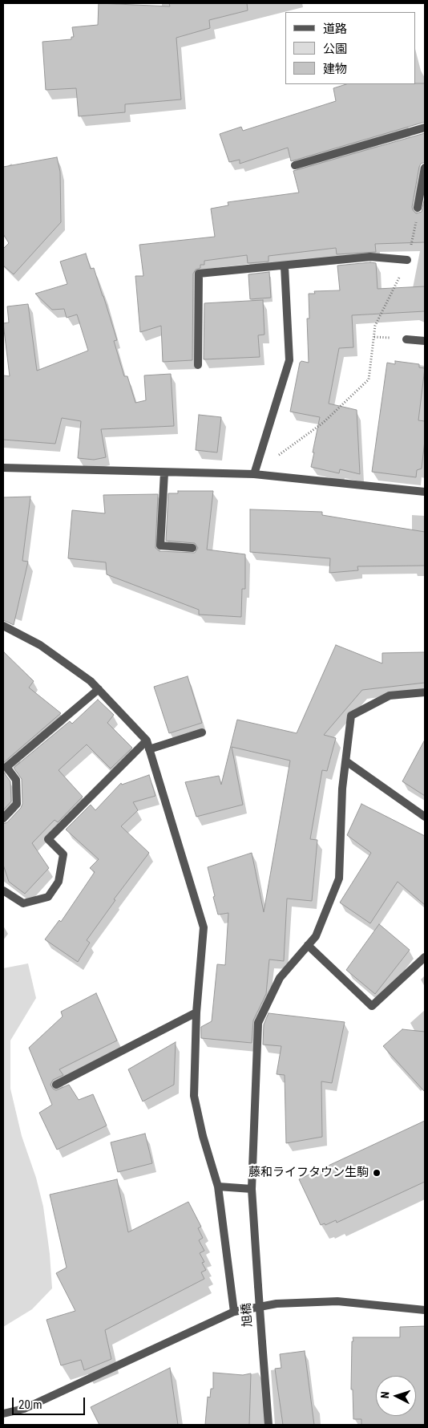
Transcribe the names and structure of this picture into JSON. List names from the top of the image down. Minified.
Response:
{"streets":{"street":["旭橋"]},"places":["藤和ライフタウン生駒"],"legend":["道路","公園","建物"],"scale_bar":"20 m","north":"left"}
